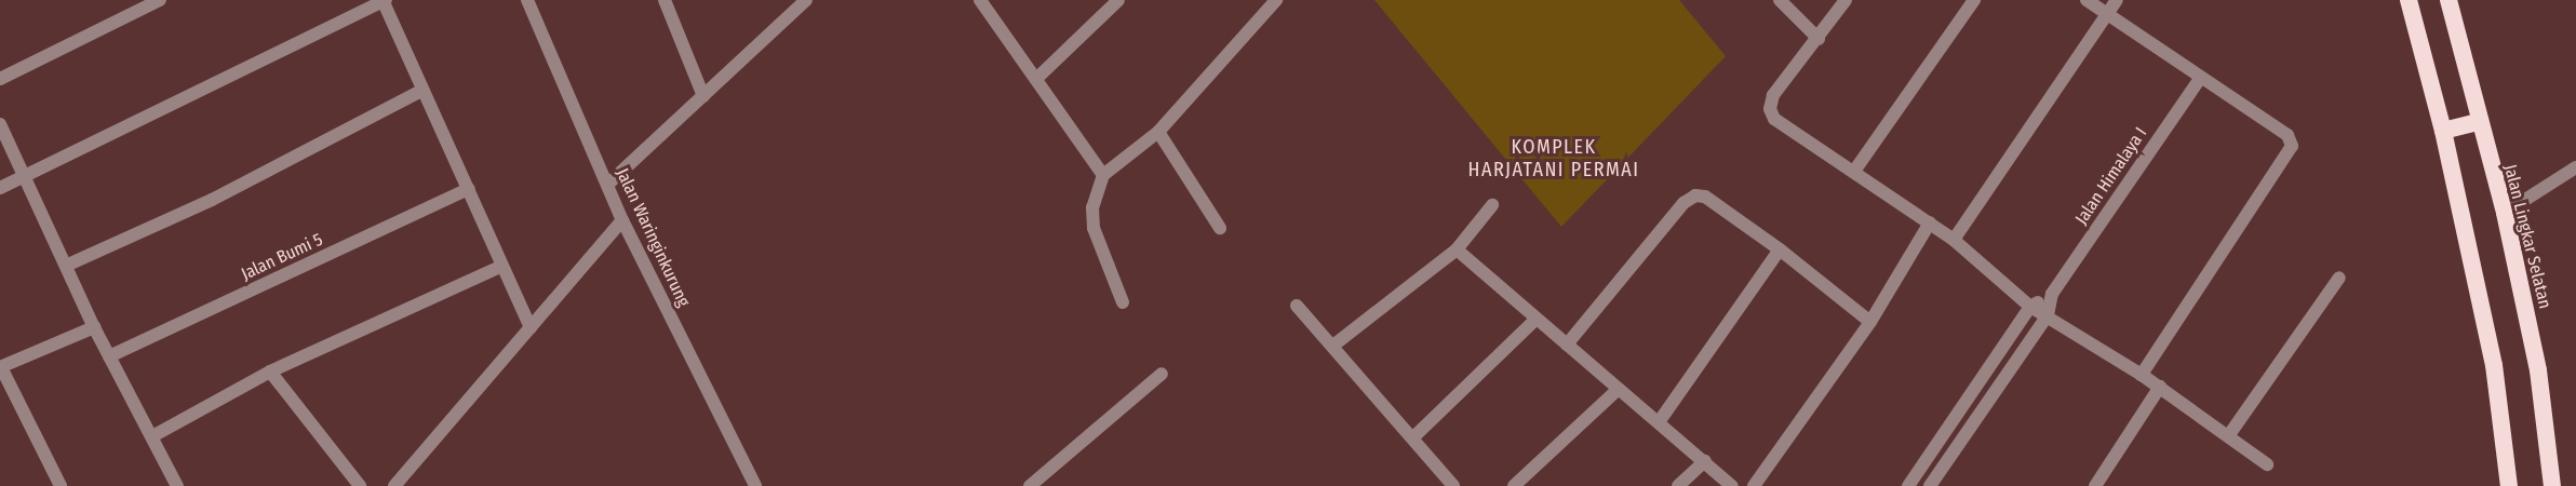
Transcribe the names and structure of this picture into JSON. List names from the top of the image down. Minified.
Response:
{"streets":{"highway":["Jalan Lingkar Selatan"],"street":["Jalan Himalaya I","Jalan Waringinkurung","Jalan Bumi 5"]},"districts":["KOMPLEK HARJATANI PERMAI"]}
